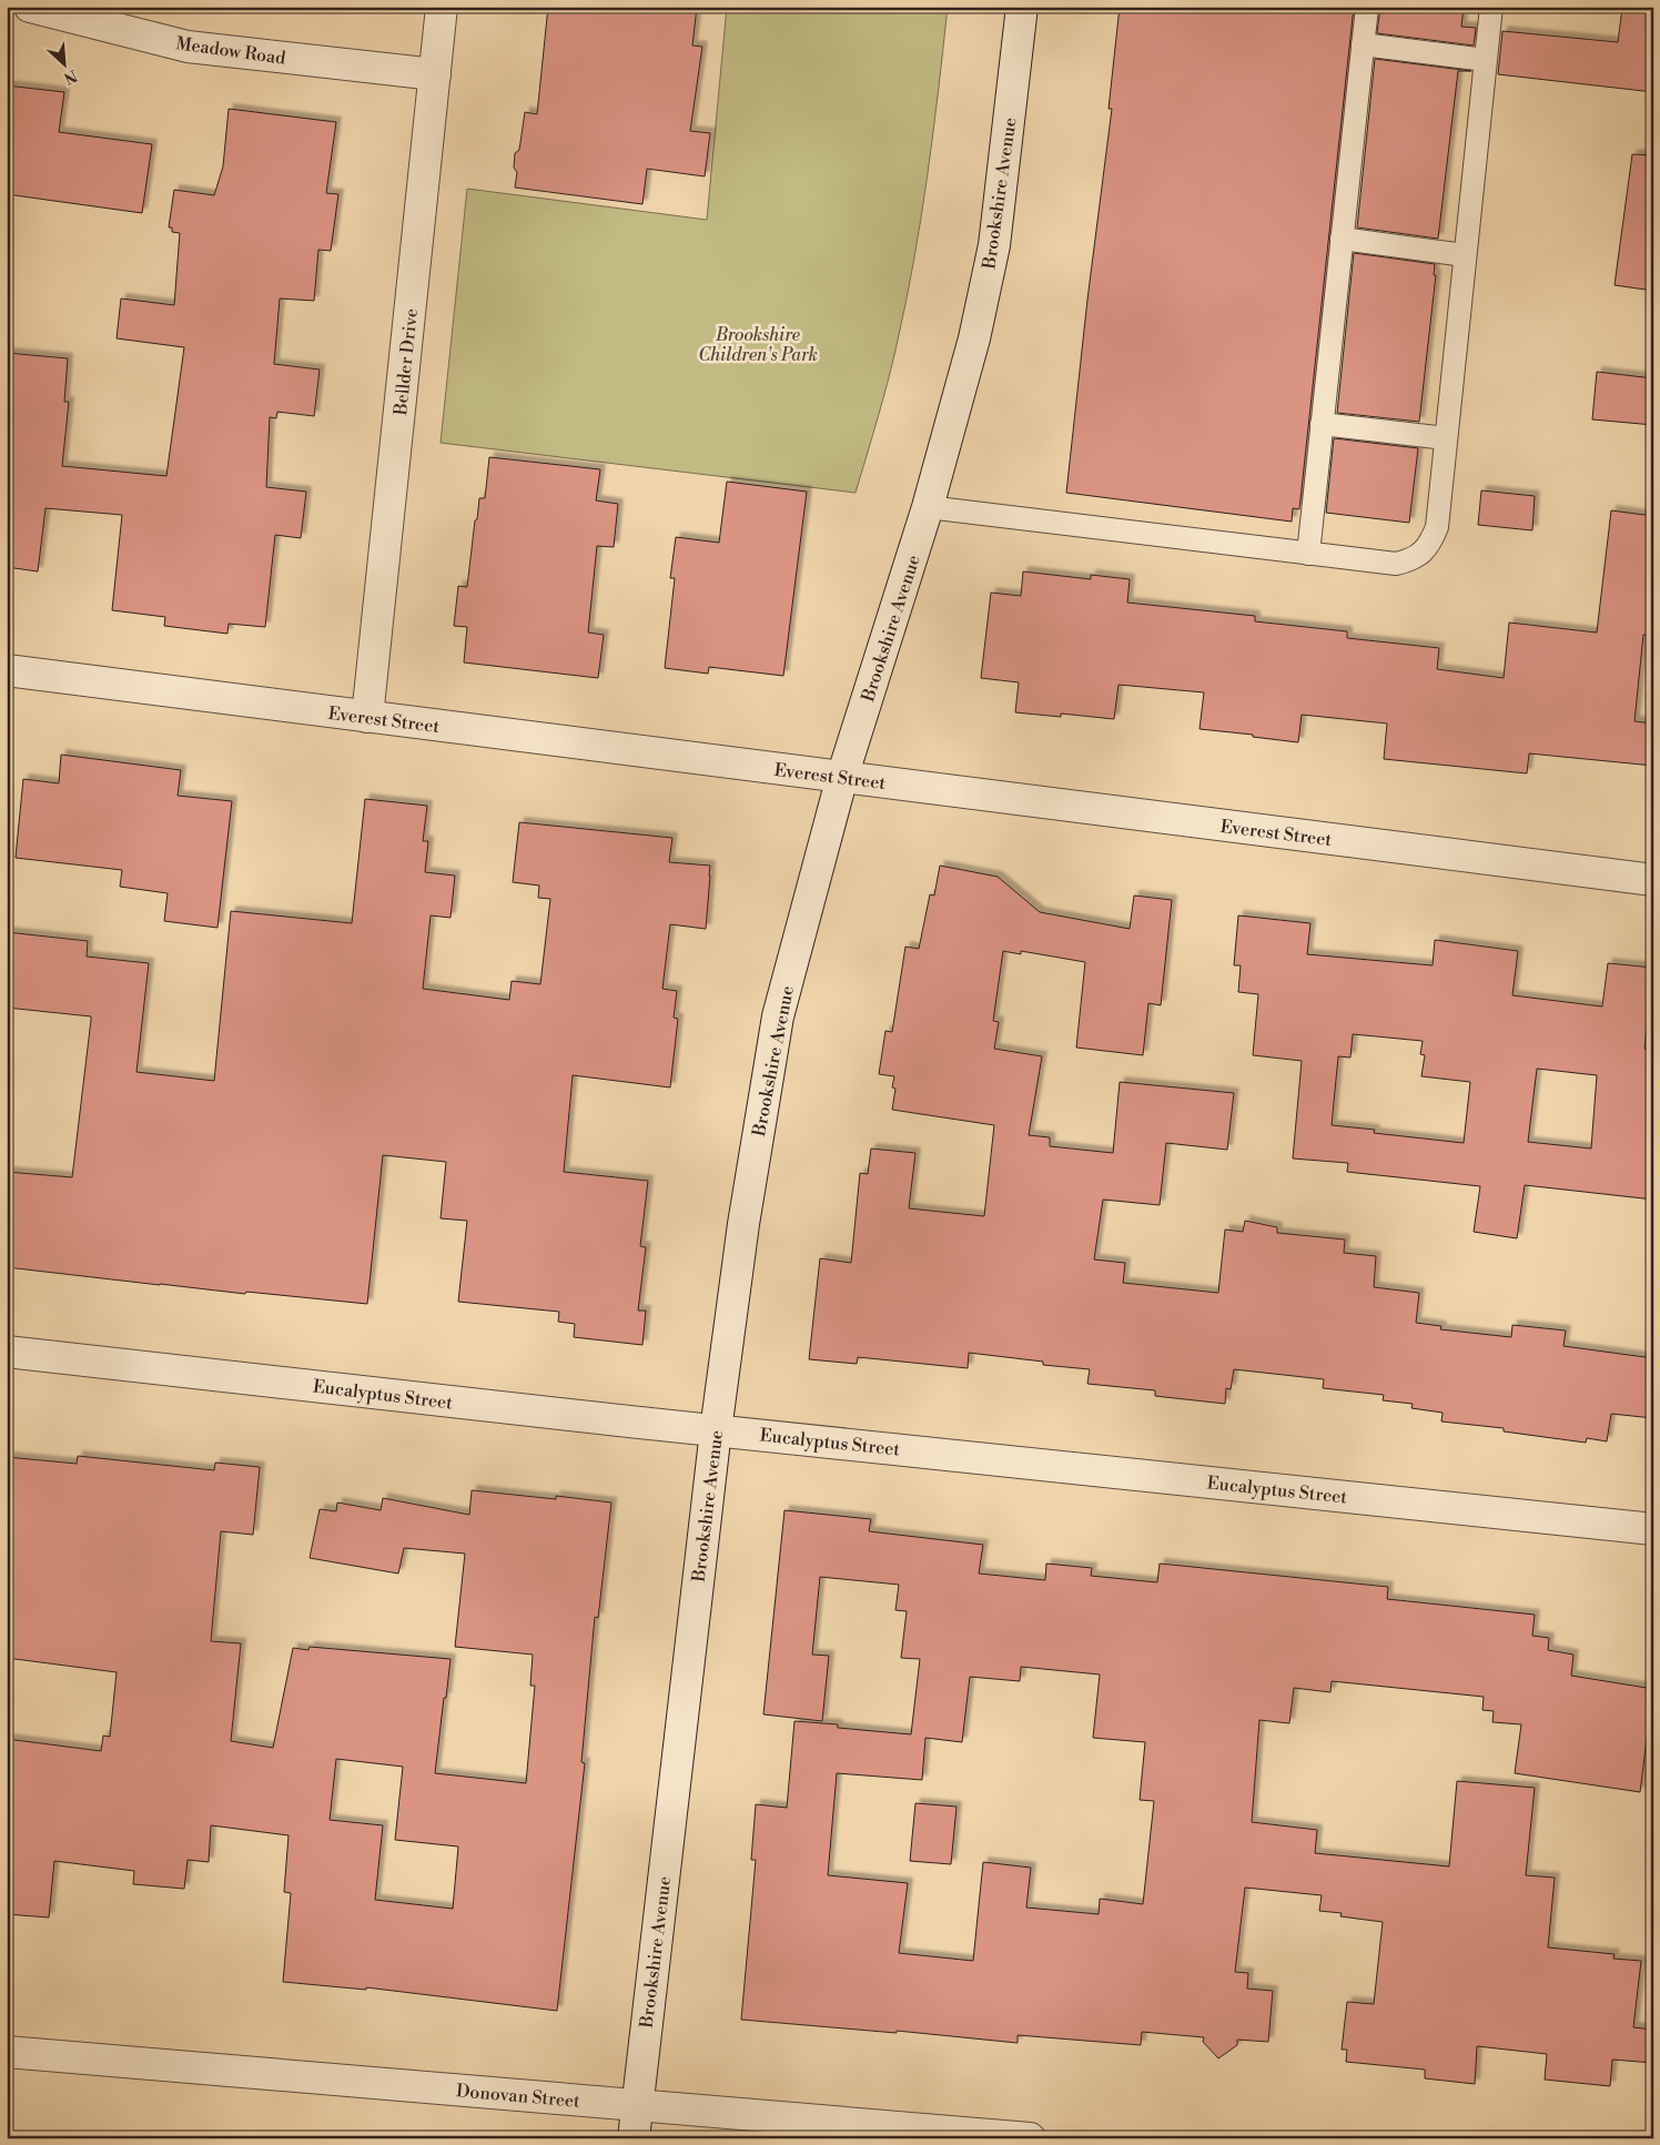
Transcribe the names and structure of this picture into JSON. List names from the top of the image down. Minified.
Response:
{"streets":{"street":["Meadow Road","Brookshire Avenue","Bellder Drive","Everest Street","Eucalyptus Street","Donovan Street"]},"crossings":[["Meadow Road","Bellder Drive"],["Brookshire Avenue","Everest Street"],["Brookshire Avenue","Eucalyptus Street"],["Brookshire Avenue","Donovan Street"],["Bellder Drive","Everest Street"]],"parks":["Brookshire Children's Park"],"north":"bottom right"}
